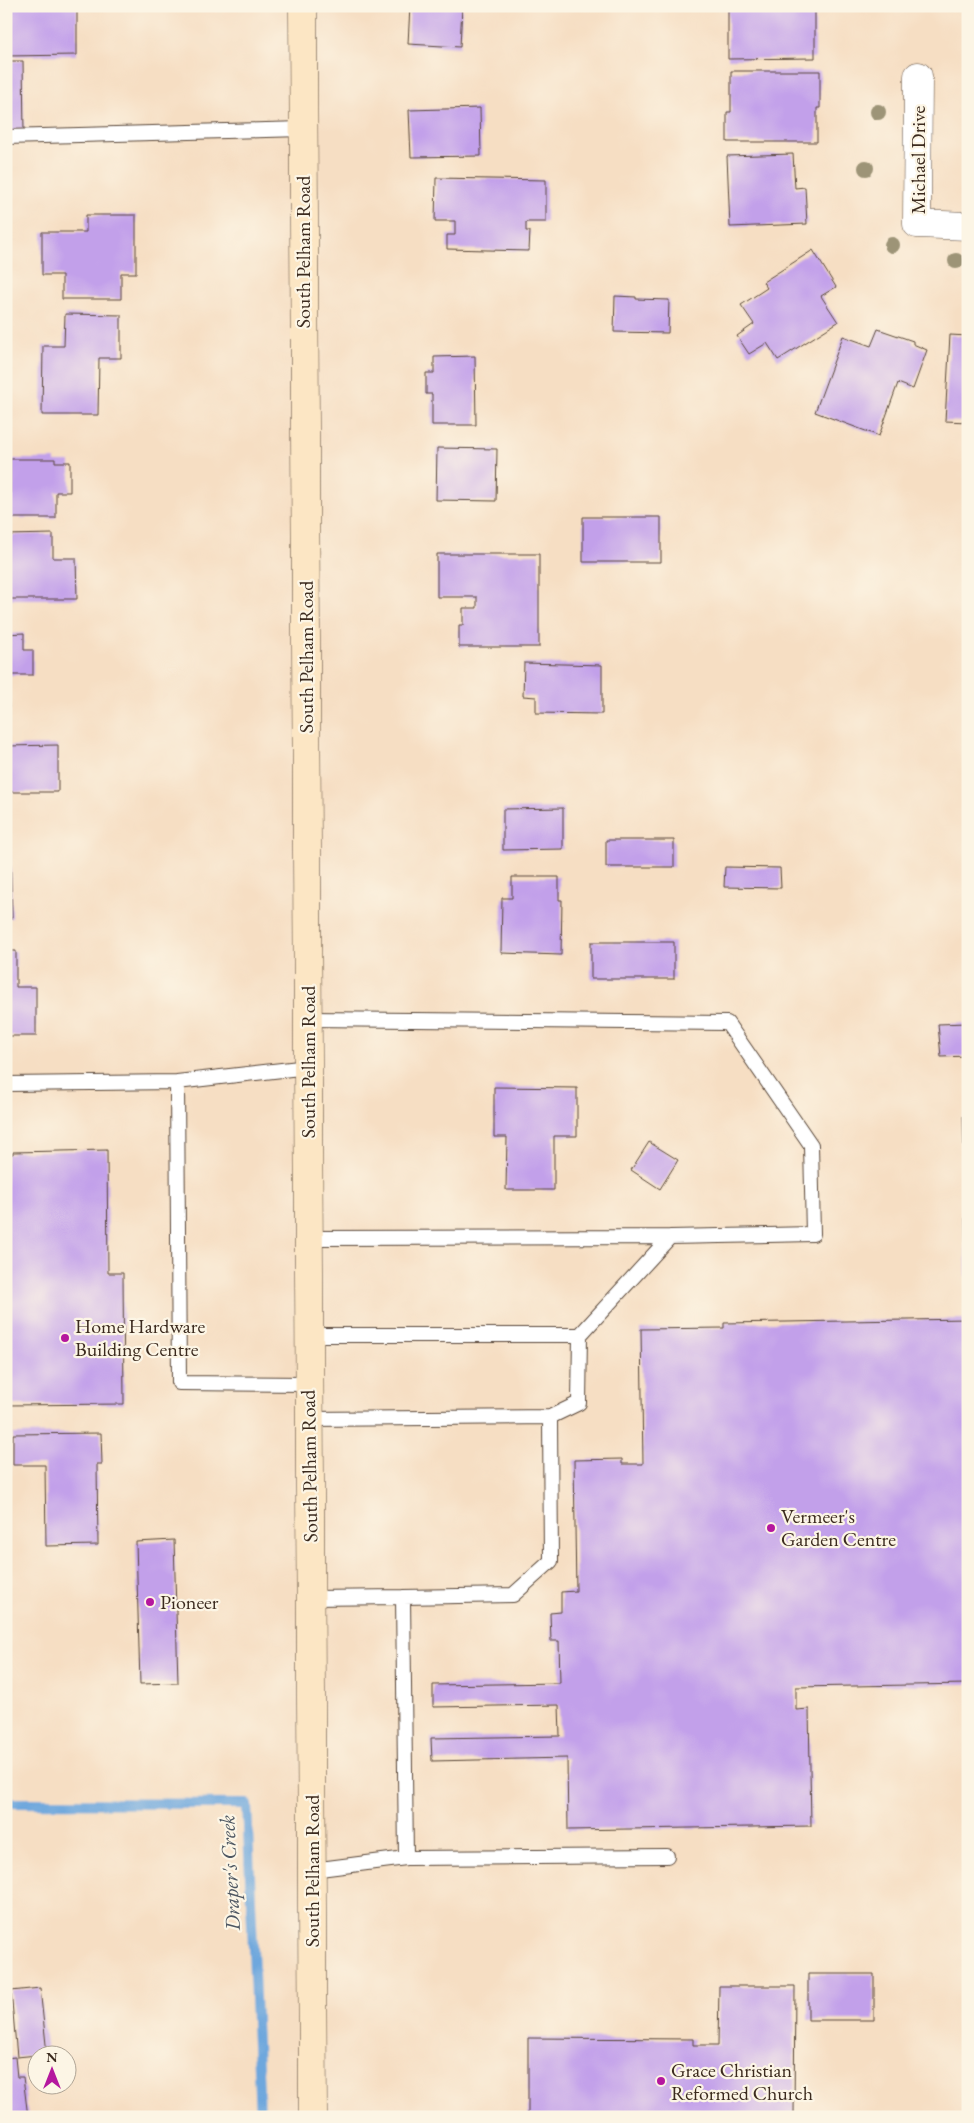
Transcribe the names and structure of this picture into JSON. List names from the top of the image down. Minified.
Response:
{"streets":{"main road":["South Pelham Road"],"street":["Michael Drive"]},"water":["Draper's Creek"],"places":["Home Hardware Building Centre","Vermeer's Garden Centre","Pioneer","Grace Christian Reformed Church"],"north":"top"}
